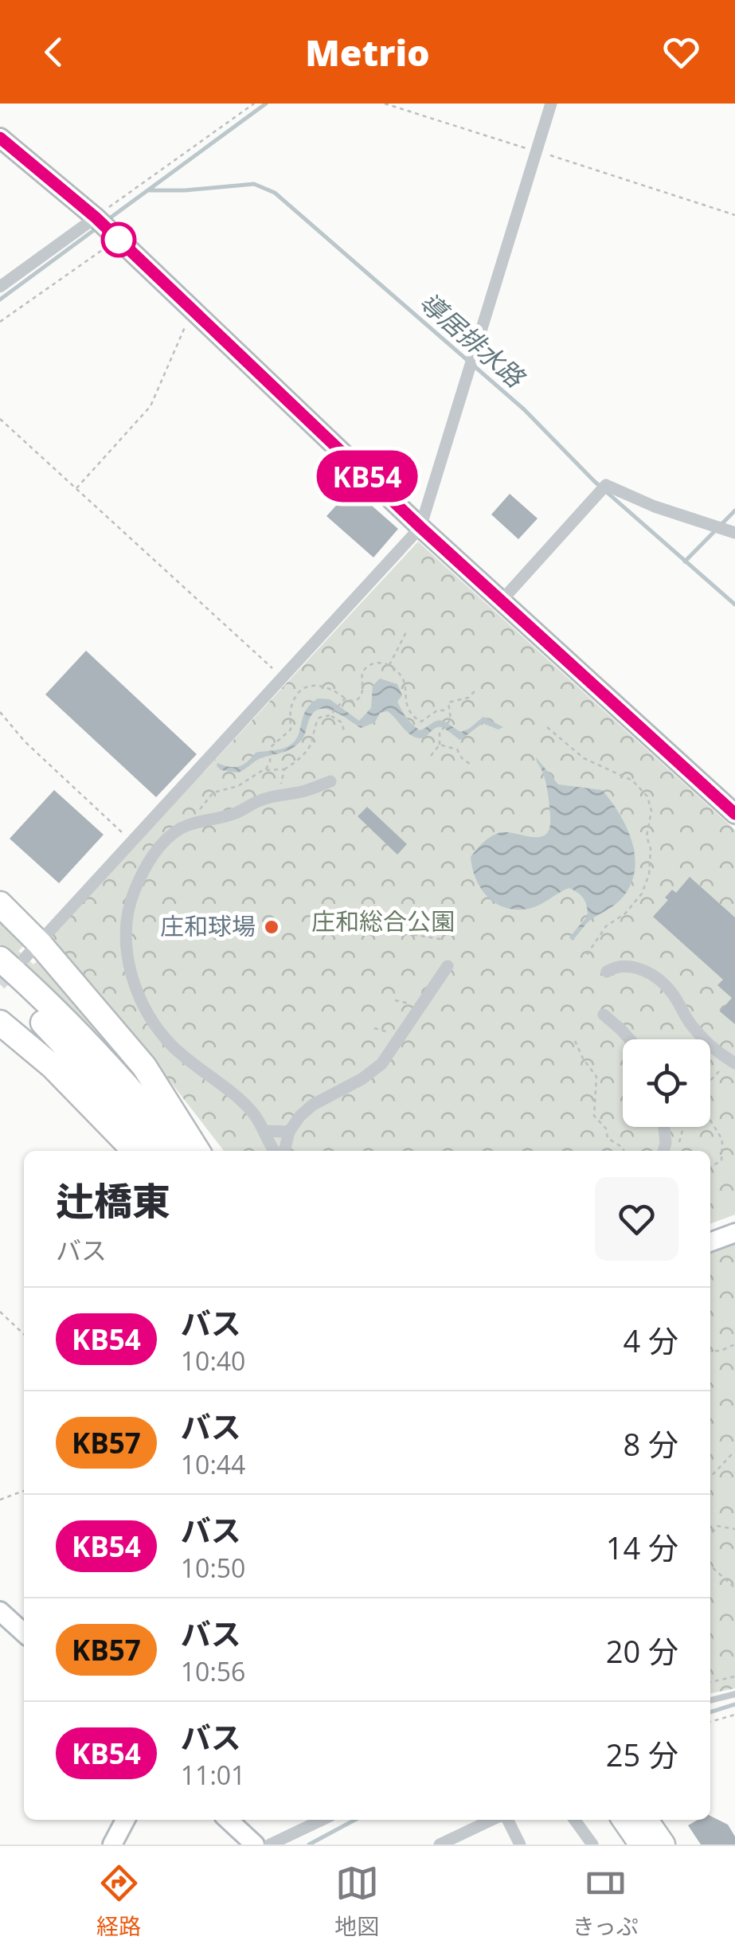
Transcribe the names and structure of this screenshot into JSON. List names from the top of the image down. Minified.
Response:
{"water":["導居排水路"],"parks":["庄和総合公園"],"places":["庄和球場"],"lines":["bus line KB54"],"page":{"header":"Metrio","on_map":"KB54","heading":["辻橋東","バス"],"list":[{"mark":"KB54","name":"バス","note":"10:40","value":"4 分"},{"mark":"KB57","name":"バス","note":"10:44","value":"8 分"},{"mark":"KB54","name":"バス","note":"10:50","value":"14 分"},{"mark":"KB57","name":"バス","note":"10:56","value":"20 分"},{"mark":"KB54","name":"バス","note":"11:01","value":"25 分"}],"tabs":["経路","地図","きっぷ"]}}
